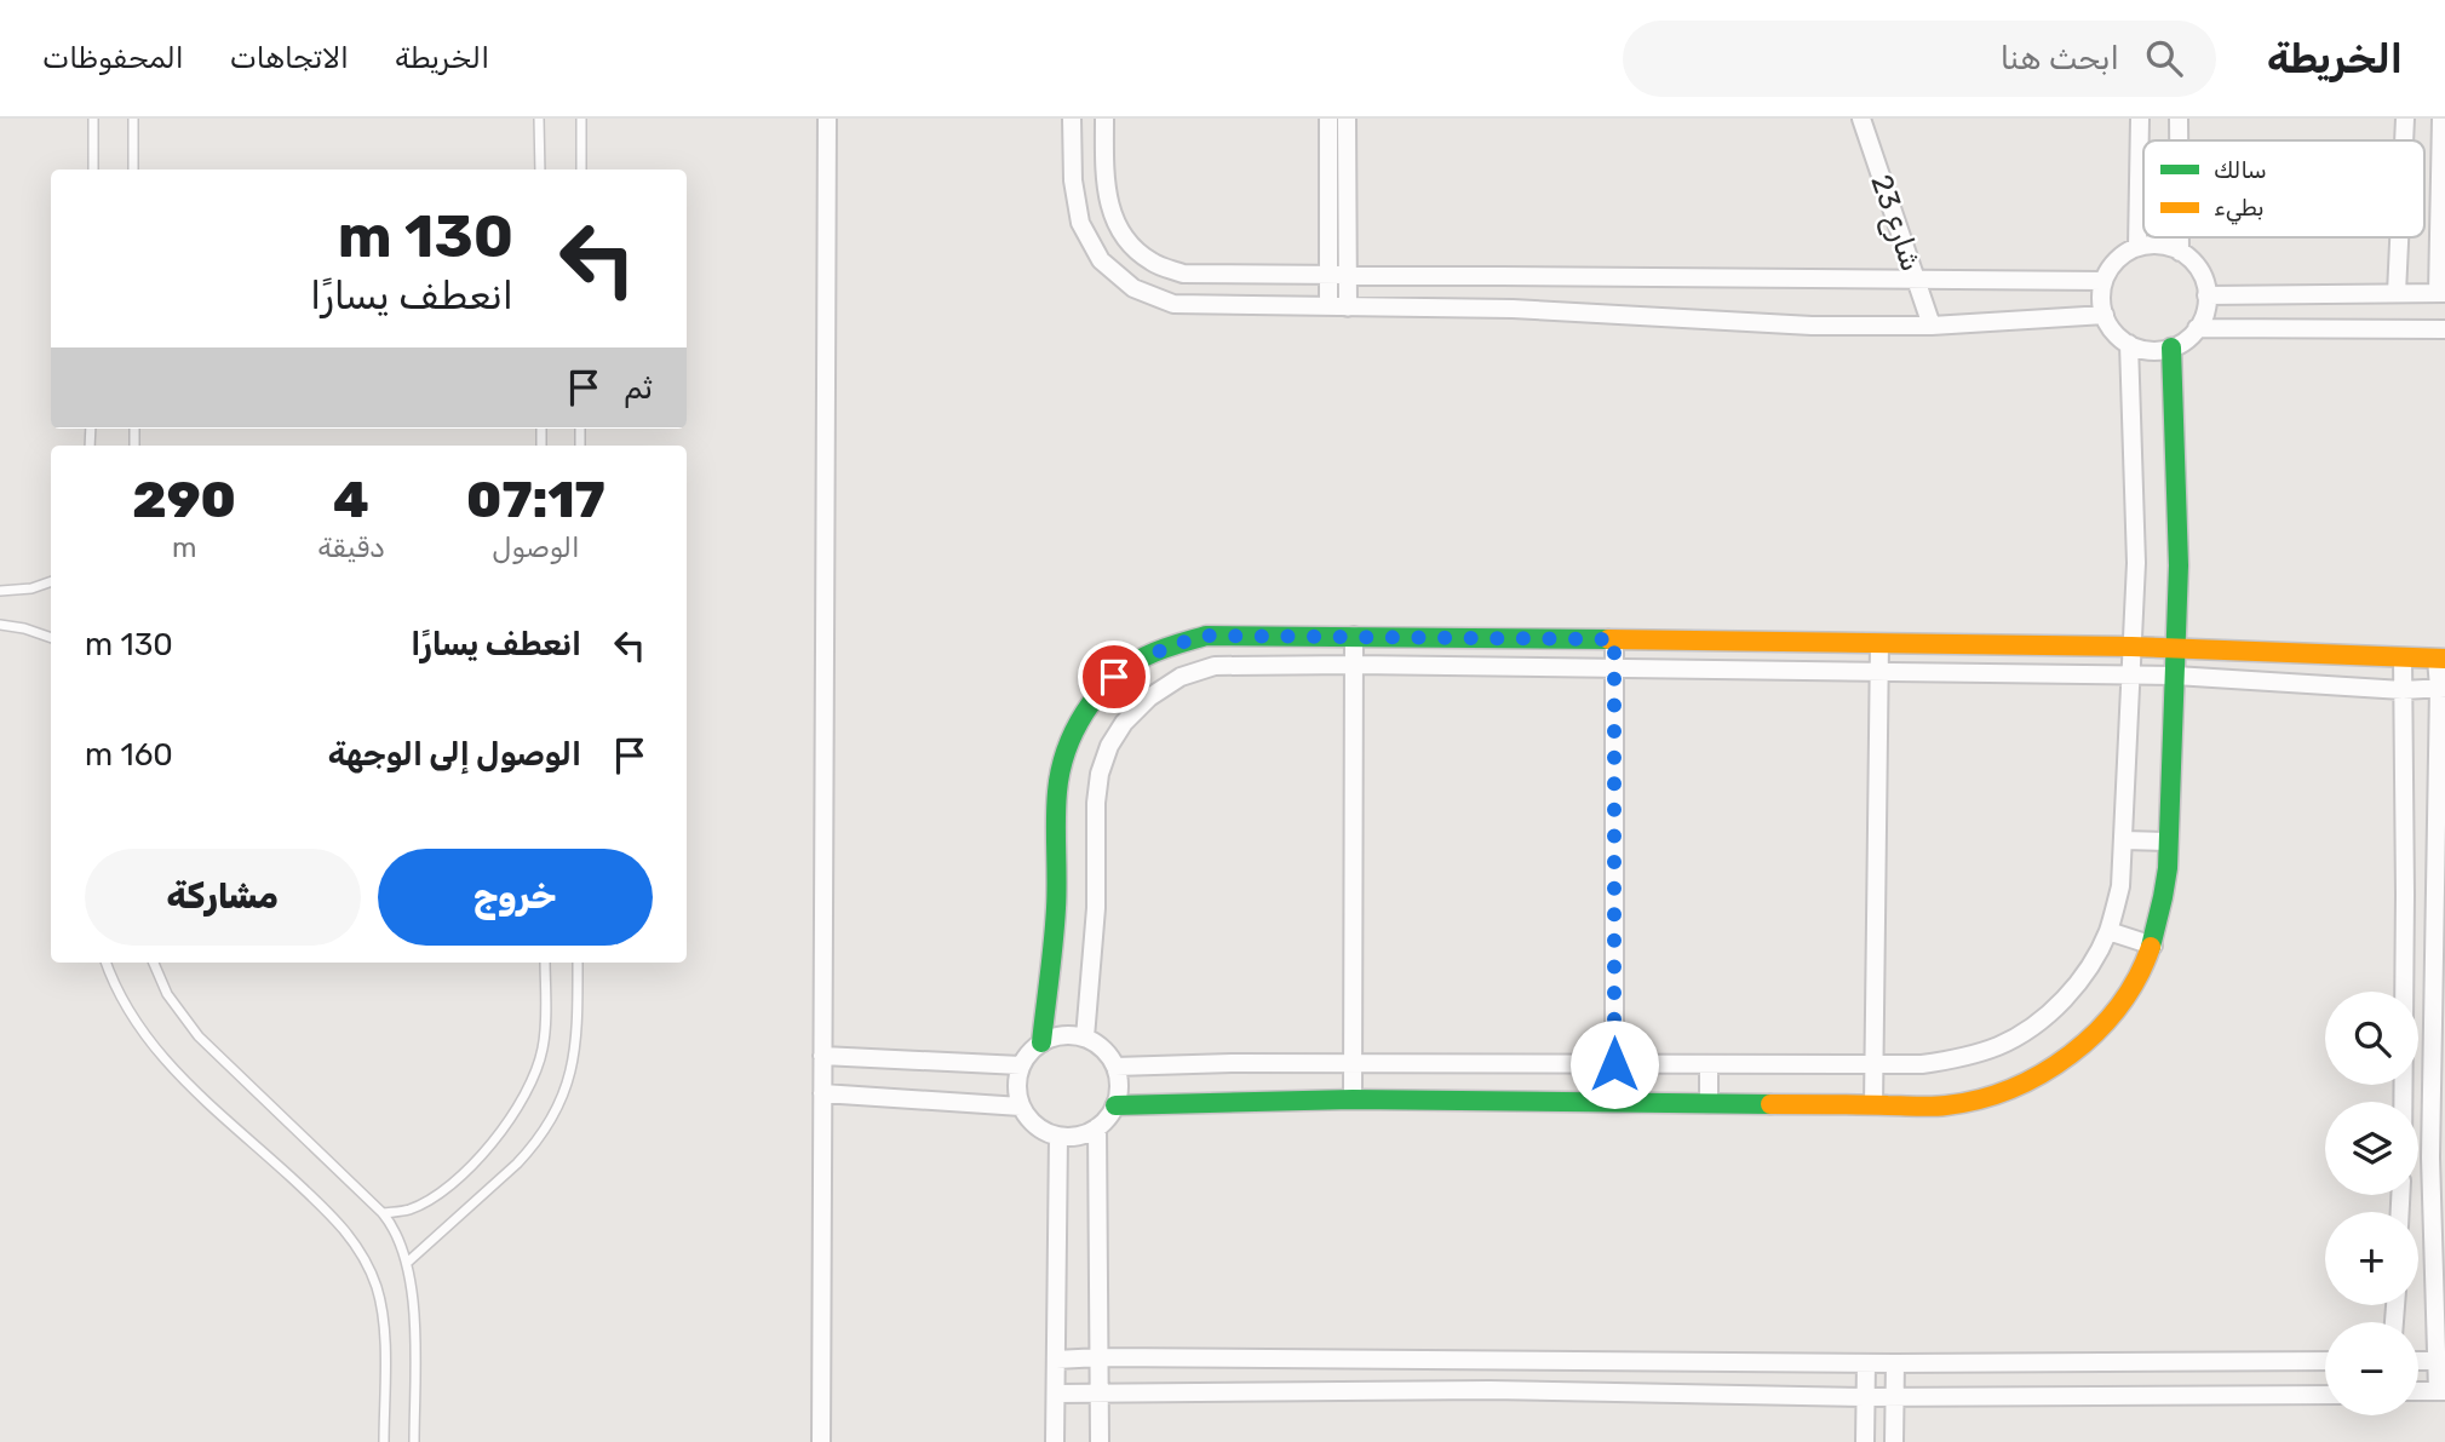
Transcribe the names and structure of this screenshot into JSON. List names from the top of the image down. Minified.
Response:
{"streets":{"street":["شارع 23"]},"legend":["سالك","بطيء"],"page":{"header":"الخريطة","search":"ابحث هنا","nav":["الخريطة","الاتجاهات","المحفوظات"],"turn":["130 m","انعطف يسارًا"],"then":"ثم","eta":["07:17","الوصول","4","دقيقة","290","m"],"list":[{"name":"انعطف يسارًا","value":"130 m"},{"name":"الوصول إلى الوجهة","value":"160 m"}],"buttons":["خروج","مشاركة"],"map_buttons":["+","−"]}}
